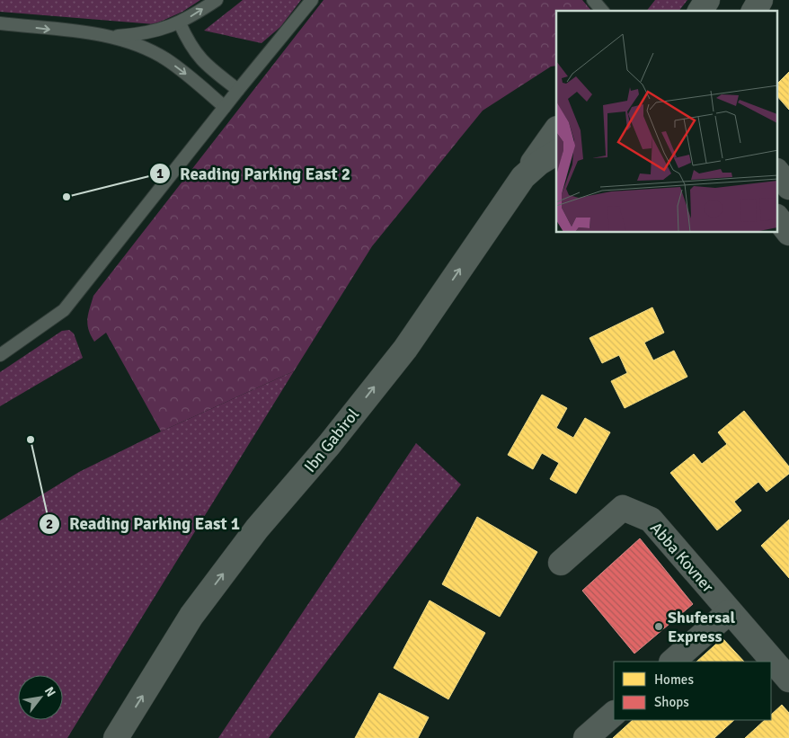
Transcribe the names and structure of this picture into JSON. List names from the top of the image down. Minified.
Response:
{"streets":{"main road":["Ibn Gabirol","Abba Kovner"]},"one_way":["Ibn Gabirol"],"places":["Reading Parking East 2","Reading Parking East 1","Shufersal Express"],"legend":["Homes","Shops"],"north":"top right"}
